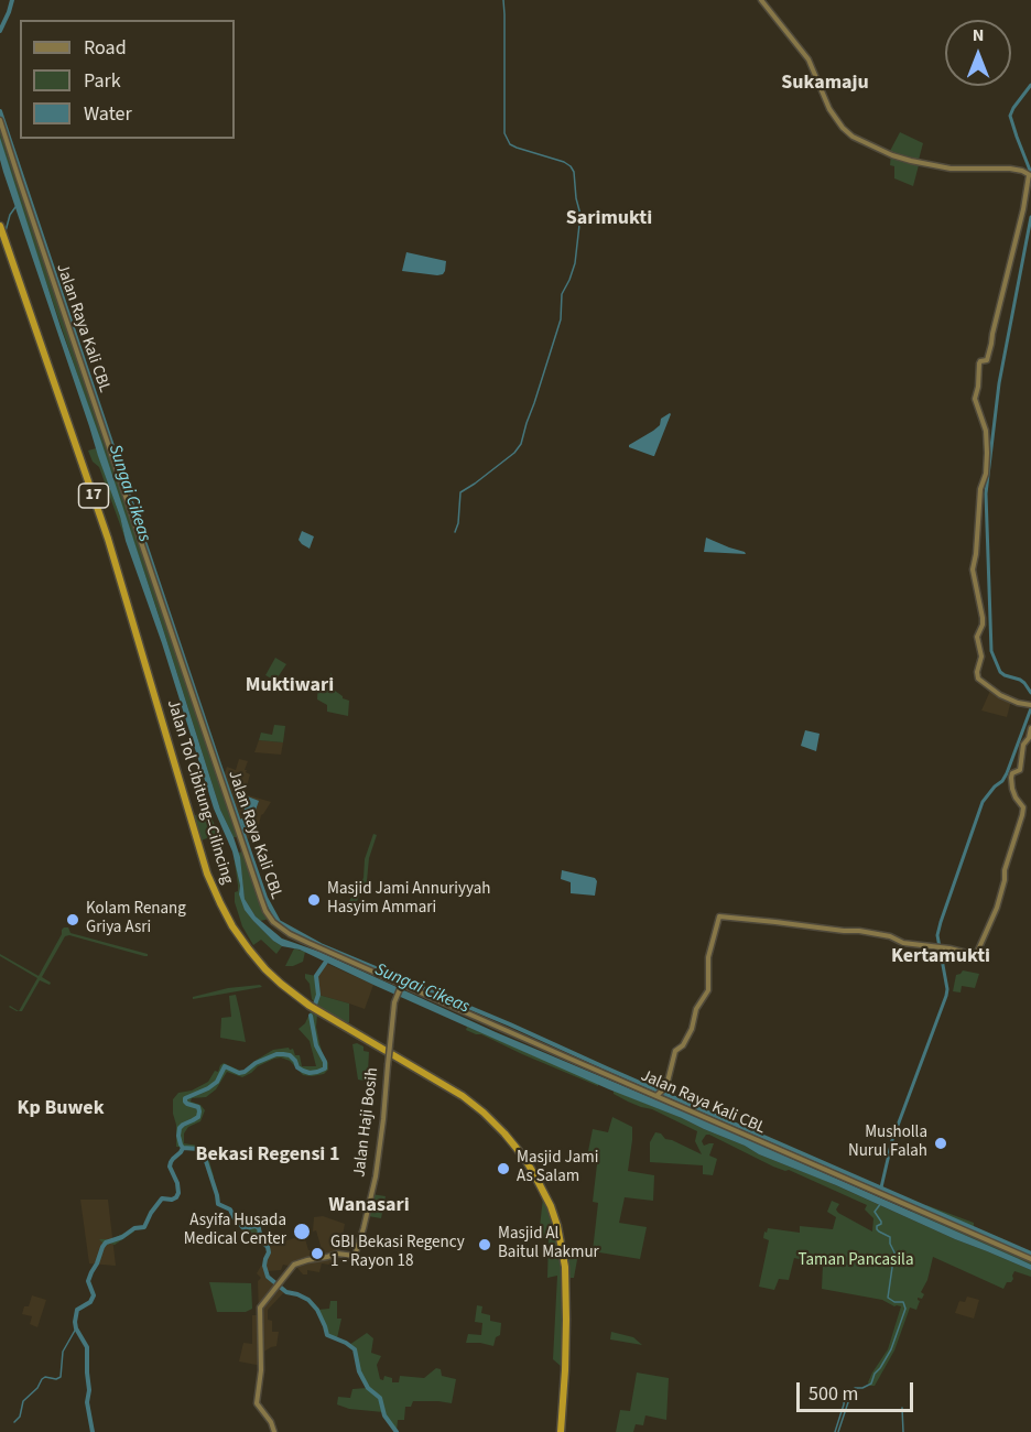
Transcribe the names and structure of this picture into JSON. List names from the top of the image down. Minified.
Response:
{"streets":{"highway":["17","Jalan Tol Cibitung–Cilincing"],"main road":["Jalan Raya Kali CBL","Jalan Haji Bosih"]},"crossings":[["Jalan Raya Kali CBL","Jalan Haji Bosih"]],"districts":["Sukamaju","Sarimukti","Muktiwari","Kertamukti","Kp Buwek","Bekasi Regensi 1","Wanasari"],"water":["Sungai Cikeas"],"parks":["Taman Pancasila"],"places":["Masjid Jami Annuriyyah Hasyim Ammari","Kolam Renang Griya Asri","Musholla Nurul Falah","Masjid Jami As Salam","Asyifa Husada Medical Center","Masjid Al Baitul Makmur","GBI Bekasi Regency 1 - Rayon 18"],"legend":["Road","Park","Water"],"scale_bar":"500 m","north":"top"}
